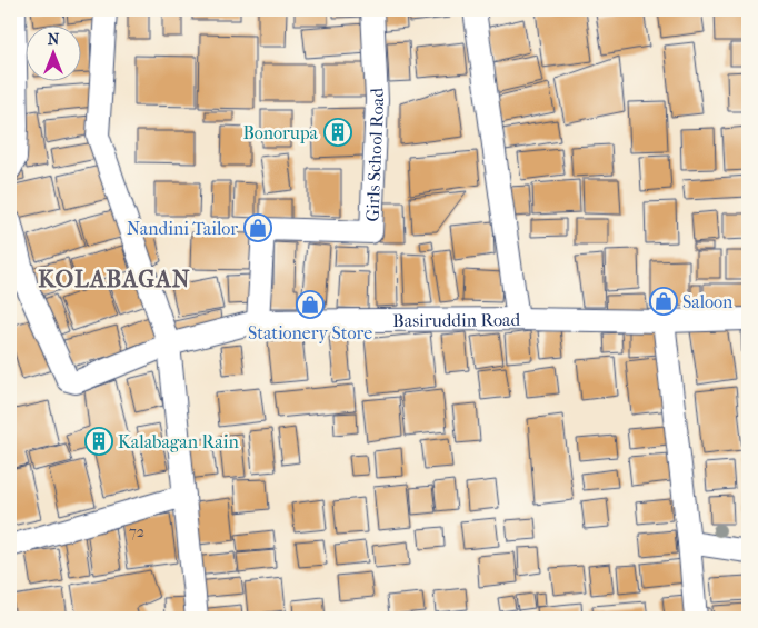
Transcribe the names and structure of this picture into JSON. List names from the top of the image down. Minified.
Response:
{"streets":{"street":["Girls School Road","Basiruddin Road"]},"crossings":[["Girls School Road","Basiruddin Road"]],"districts":["KOLABAGAN"],"places":{"building":["Bonorupa","Kalabagan Rain"],"shop":["Nandini Tailor","Saloon","Stationery Store"]},"house_numbers":["72"],"north":"top"}
